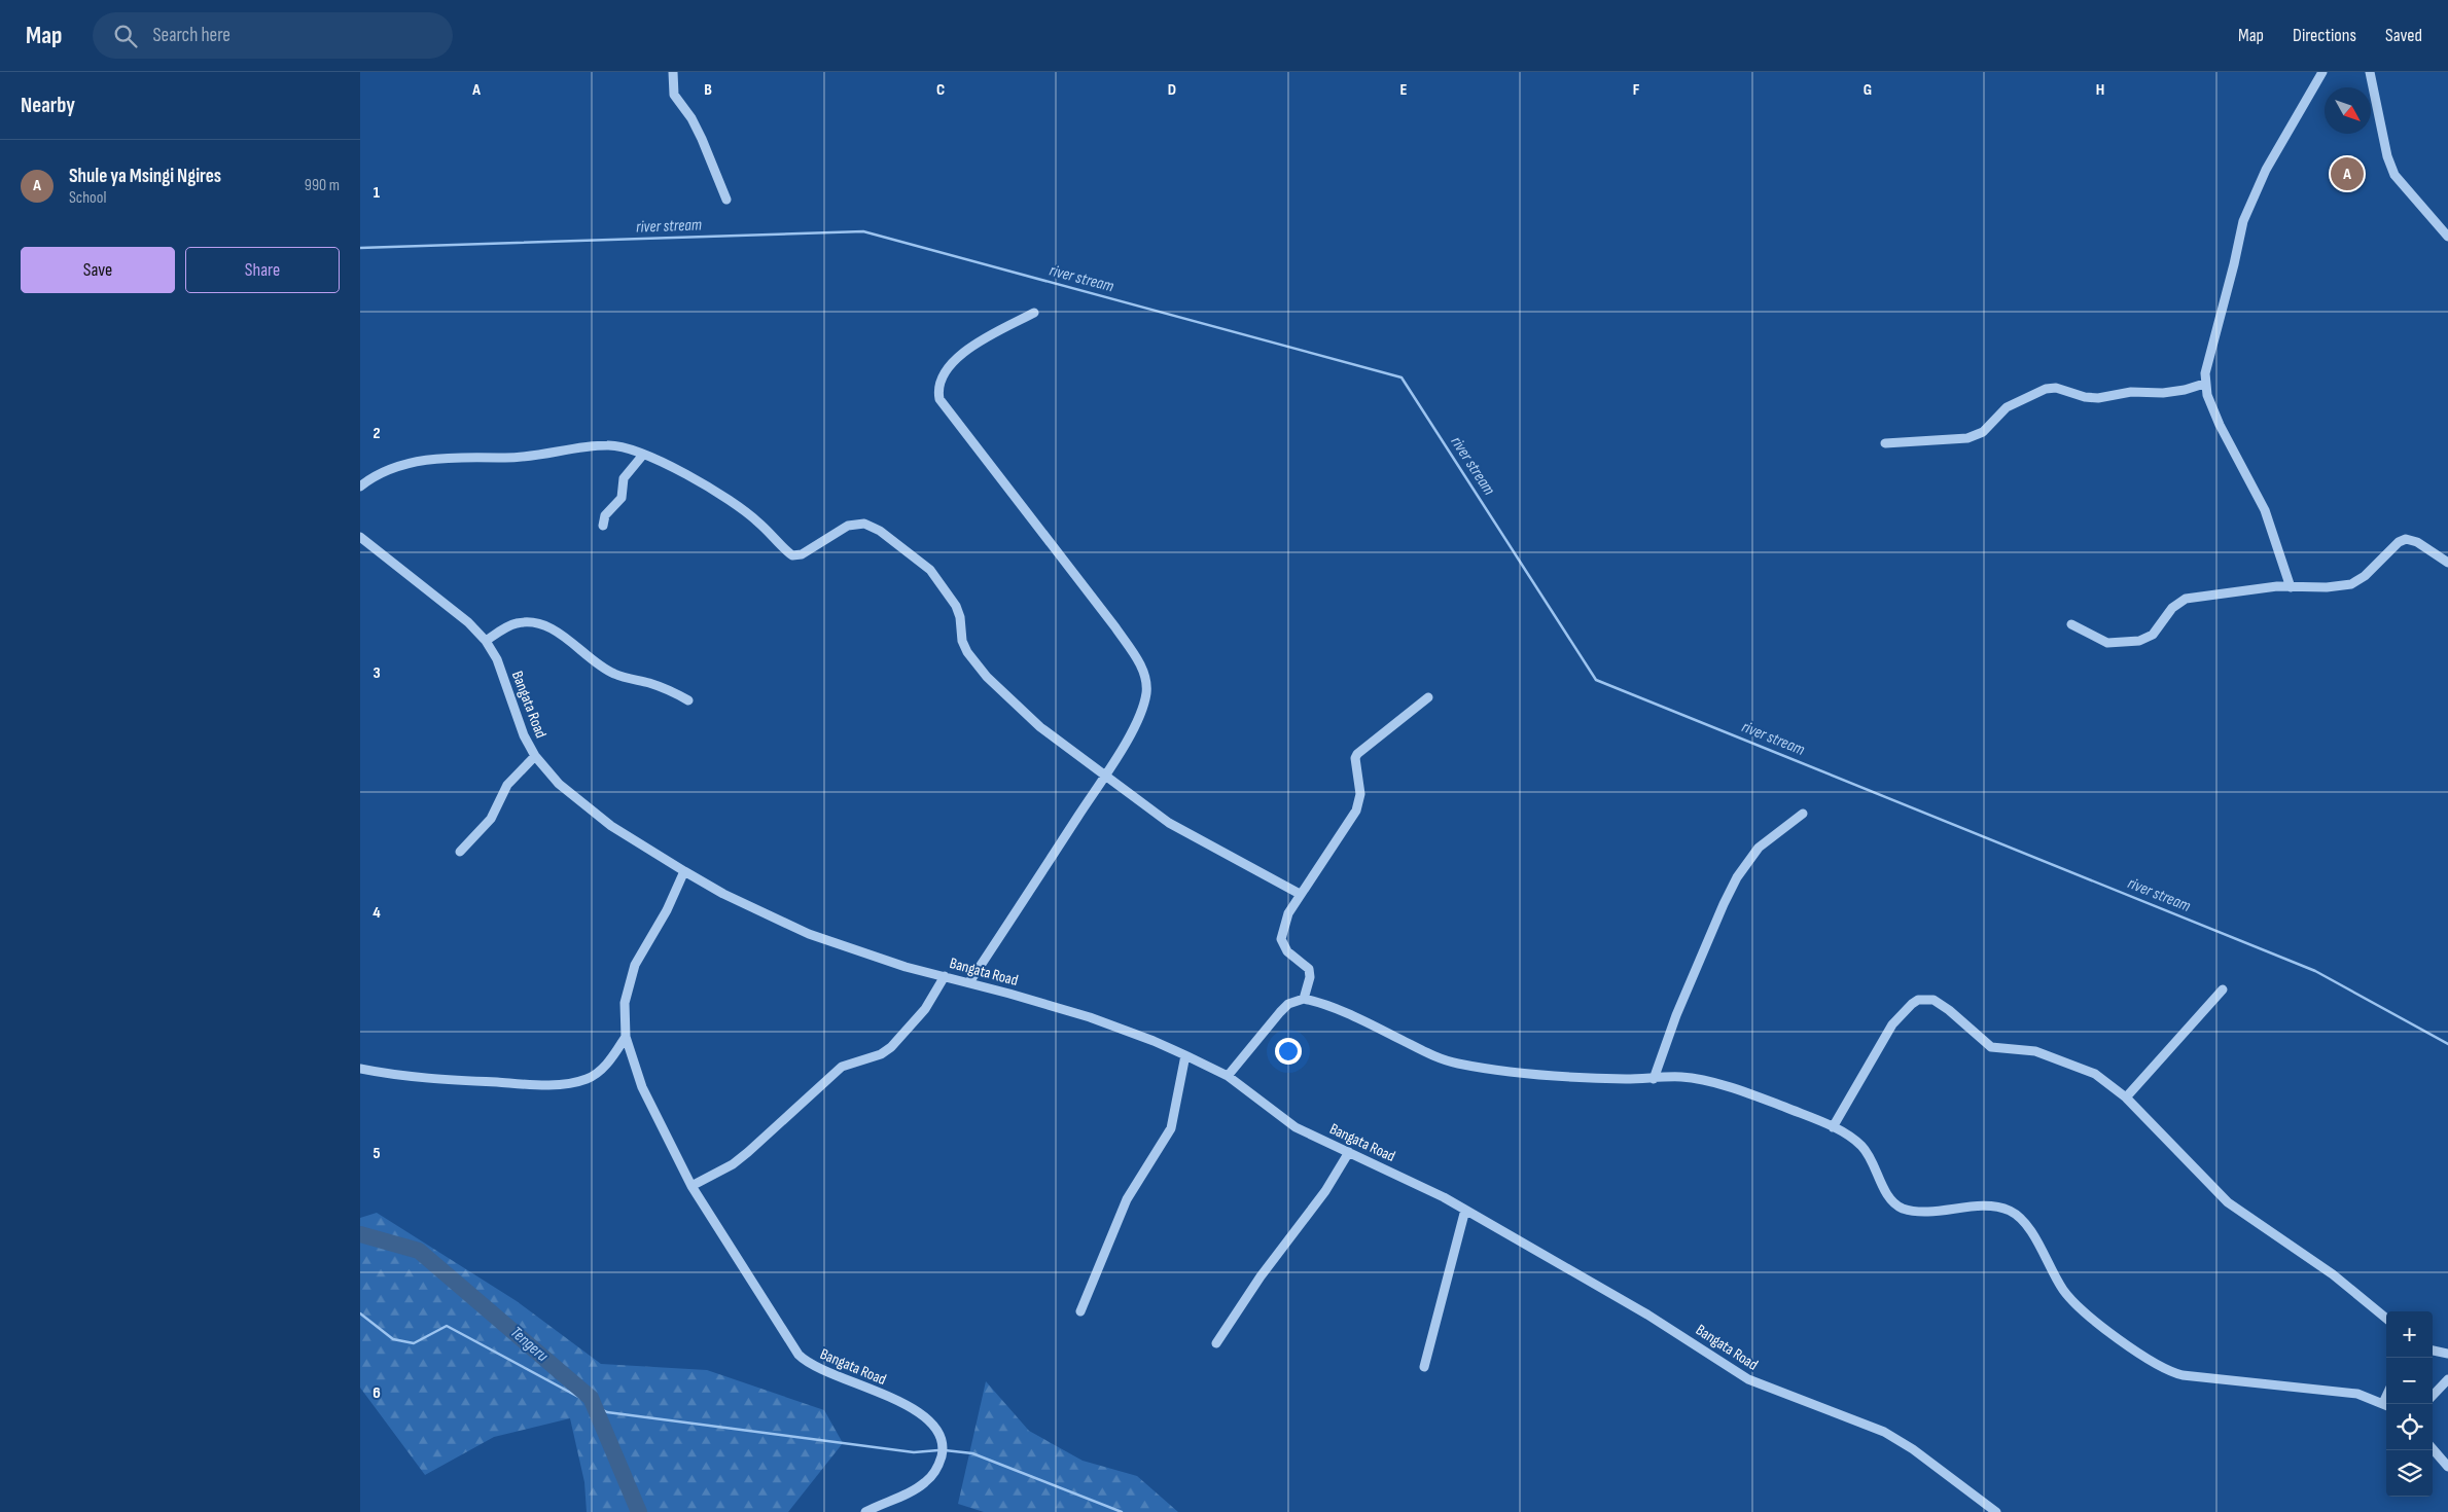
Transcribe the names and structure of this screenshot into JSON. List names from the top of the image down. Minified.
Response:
{"streets":{"street":["Bangata Road"]},"water":["river stream","Tengeru"],"north":"bottom right","page":{"header":"Map","search":"Search here","nav":["Map","Directions","Saved"],"heading":"Nearby","list":[{"mark":"A","name":"Shule ya Msingi Ngires","note":"School","value":"990 m"}],"pins":"A","buttons":["Save","Share"],"map_buttons":["+","−"]},"grid":{"columns":["A","B","C","D","E","F","G","H"],"rows":["1","2","3","4","5","6"]}}
